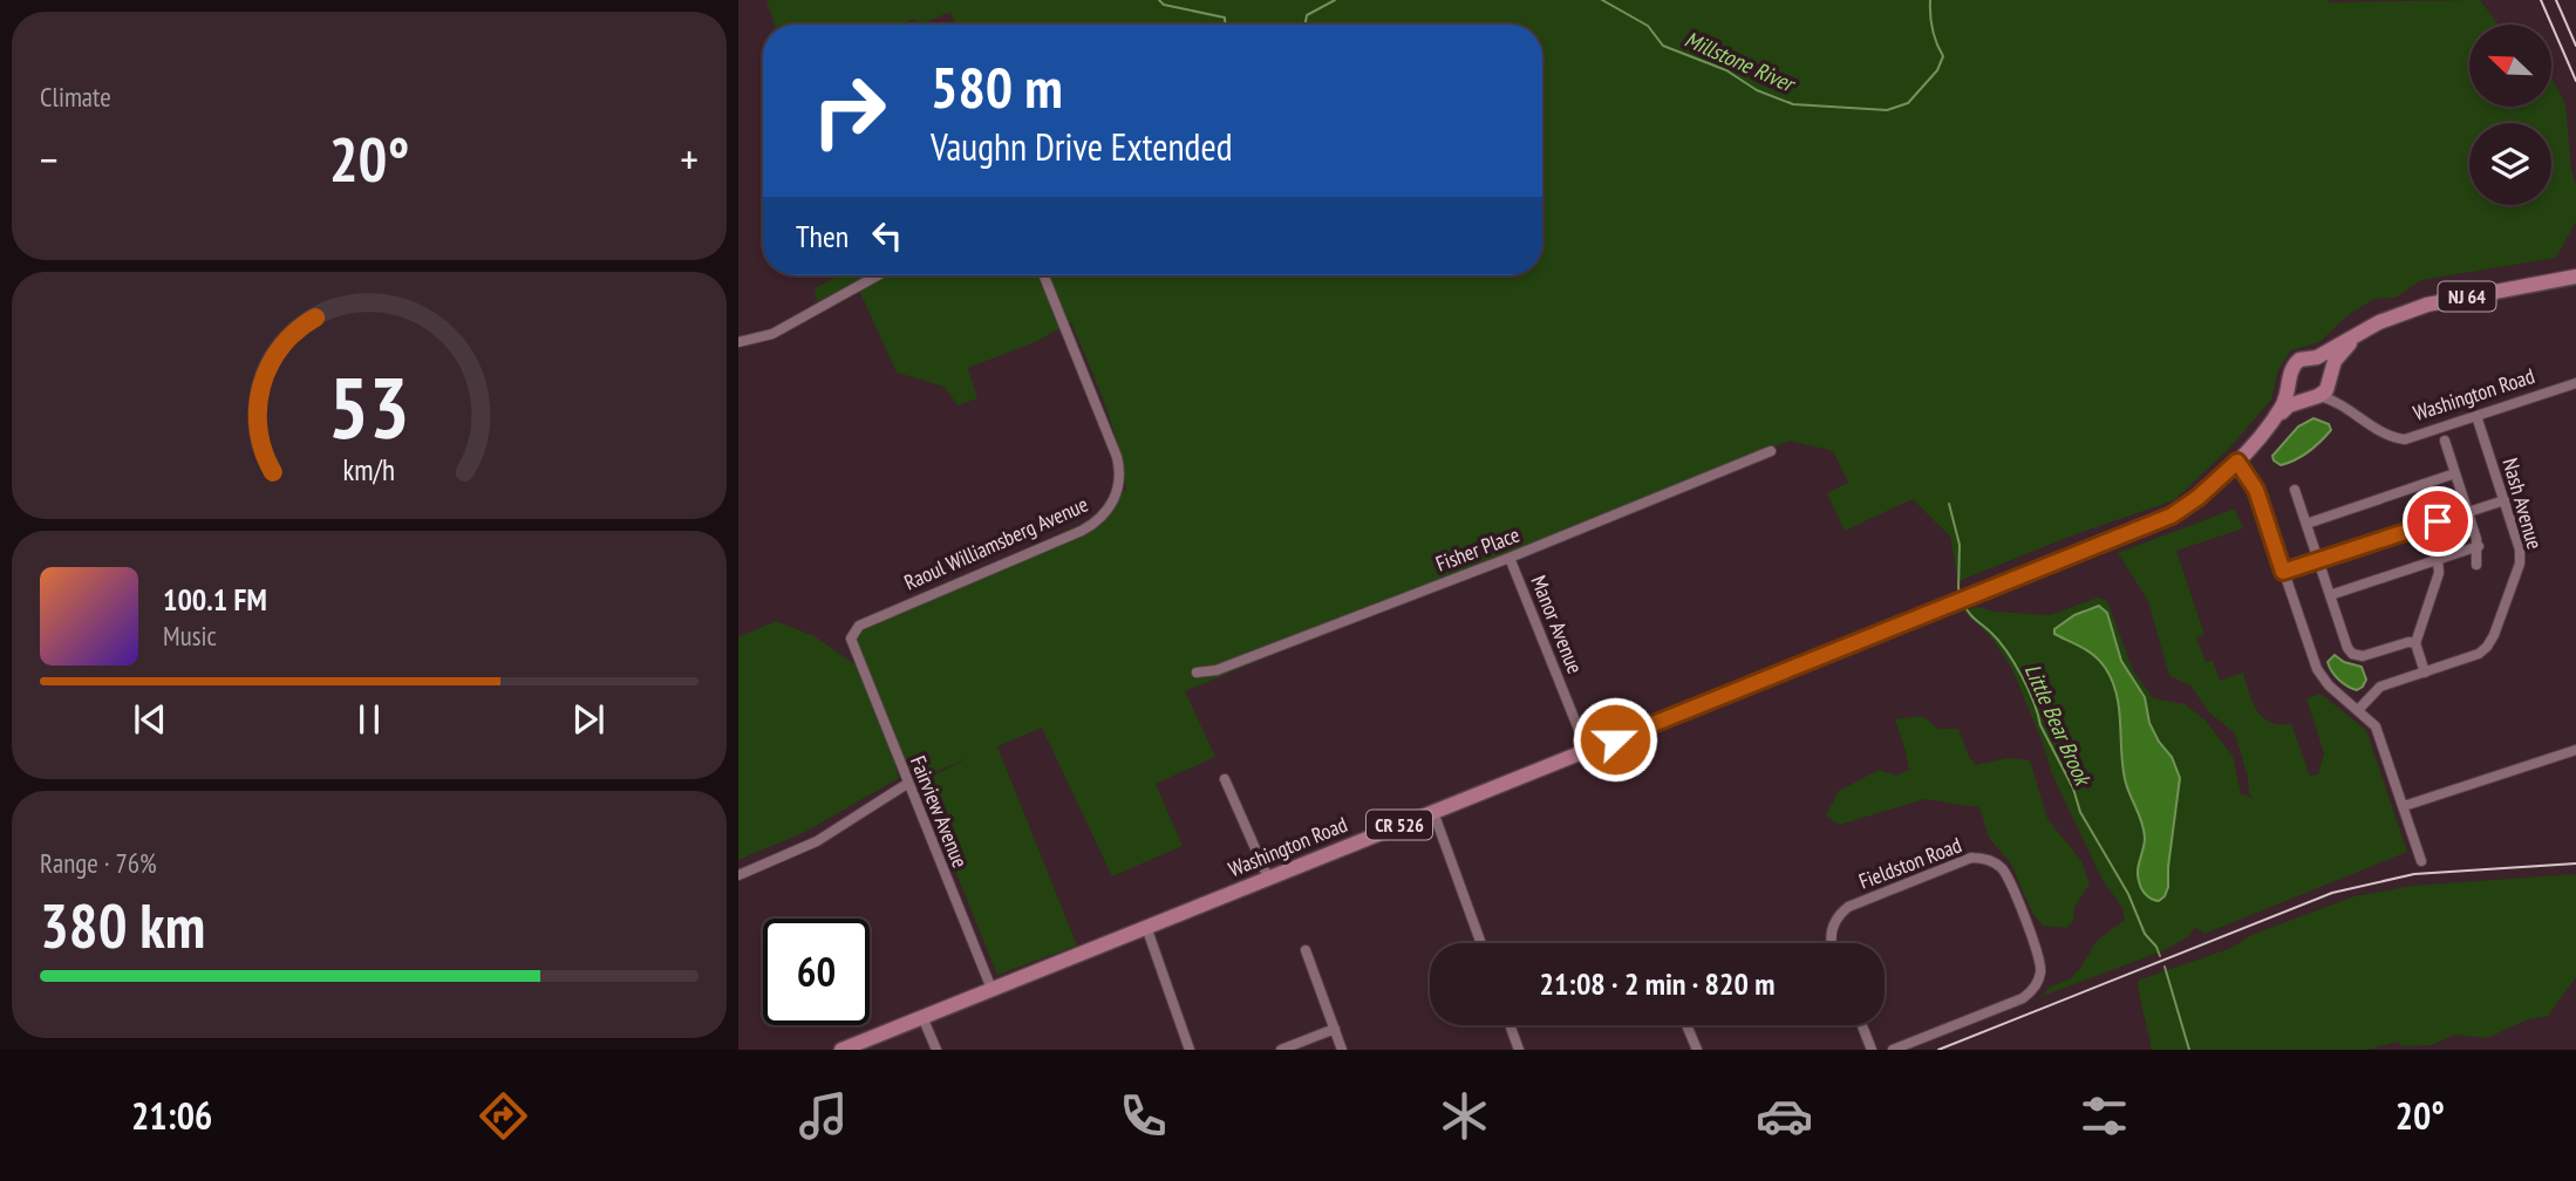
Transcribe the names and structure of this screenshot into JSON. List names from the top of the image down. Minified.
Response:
{"streets":{"main road":["NJ 64","Washington Road","CR 526"],"street":["Nash Avenue","Raoul Williamsberg Avenue","Fisher Place","Manor Avenue","Fairview Avenue","Fieldston Road"]},"crossings":[["NJ 64","Washington Road"],["Washington Road","Nash Avenue"],["Washington Road","Manor Avenue"],["Washington Road","Fairview Avenue"],["Raoul Williamsberg Avenue","Fairview Avenue"],["Fisher Place","Manor Avenue"]],"water":["Millstone River","Little Bear Brook"],"north":"top left","page":{"tile":["Climate",["Range · 76%","380 km"]],"turn":["580 m","Vaughn Drive Extended"],"heat":["−","20°","+"],"then":"Then","song":["100.1 FM","Music"],"limit":"60","trip":"21:08 · 2 min · 820 m","tabs":["21:06","20°"],"gauge":["53","km/h"]}}
